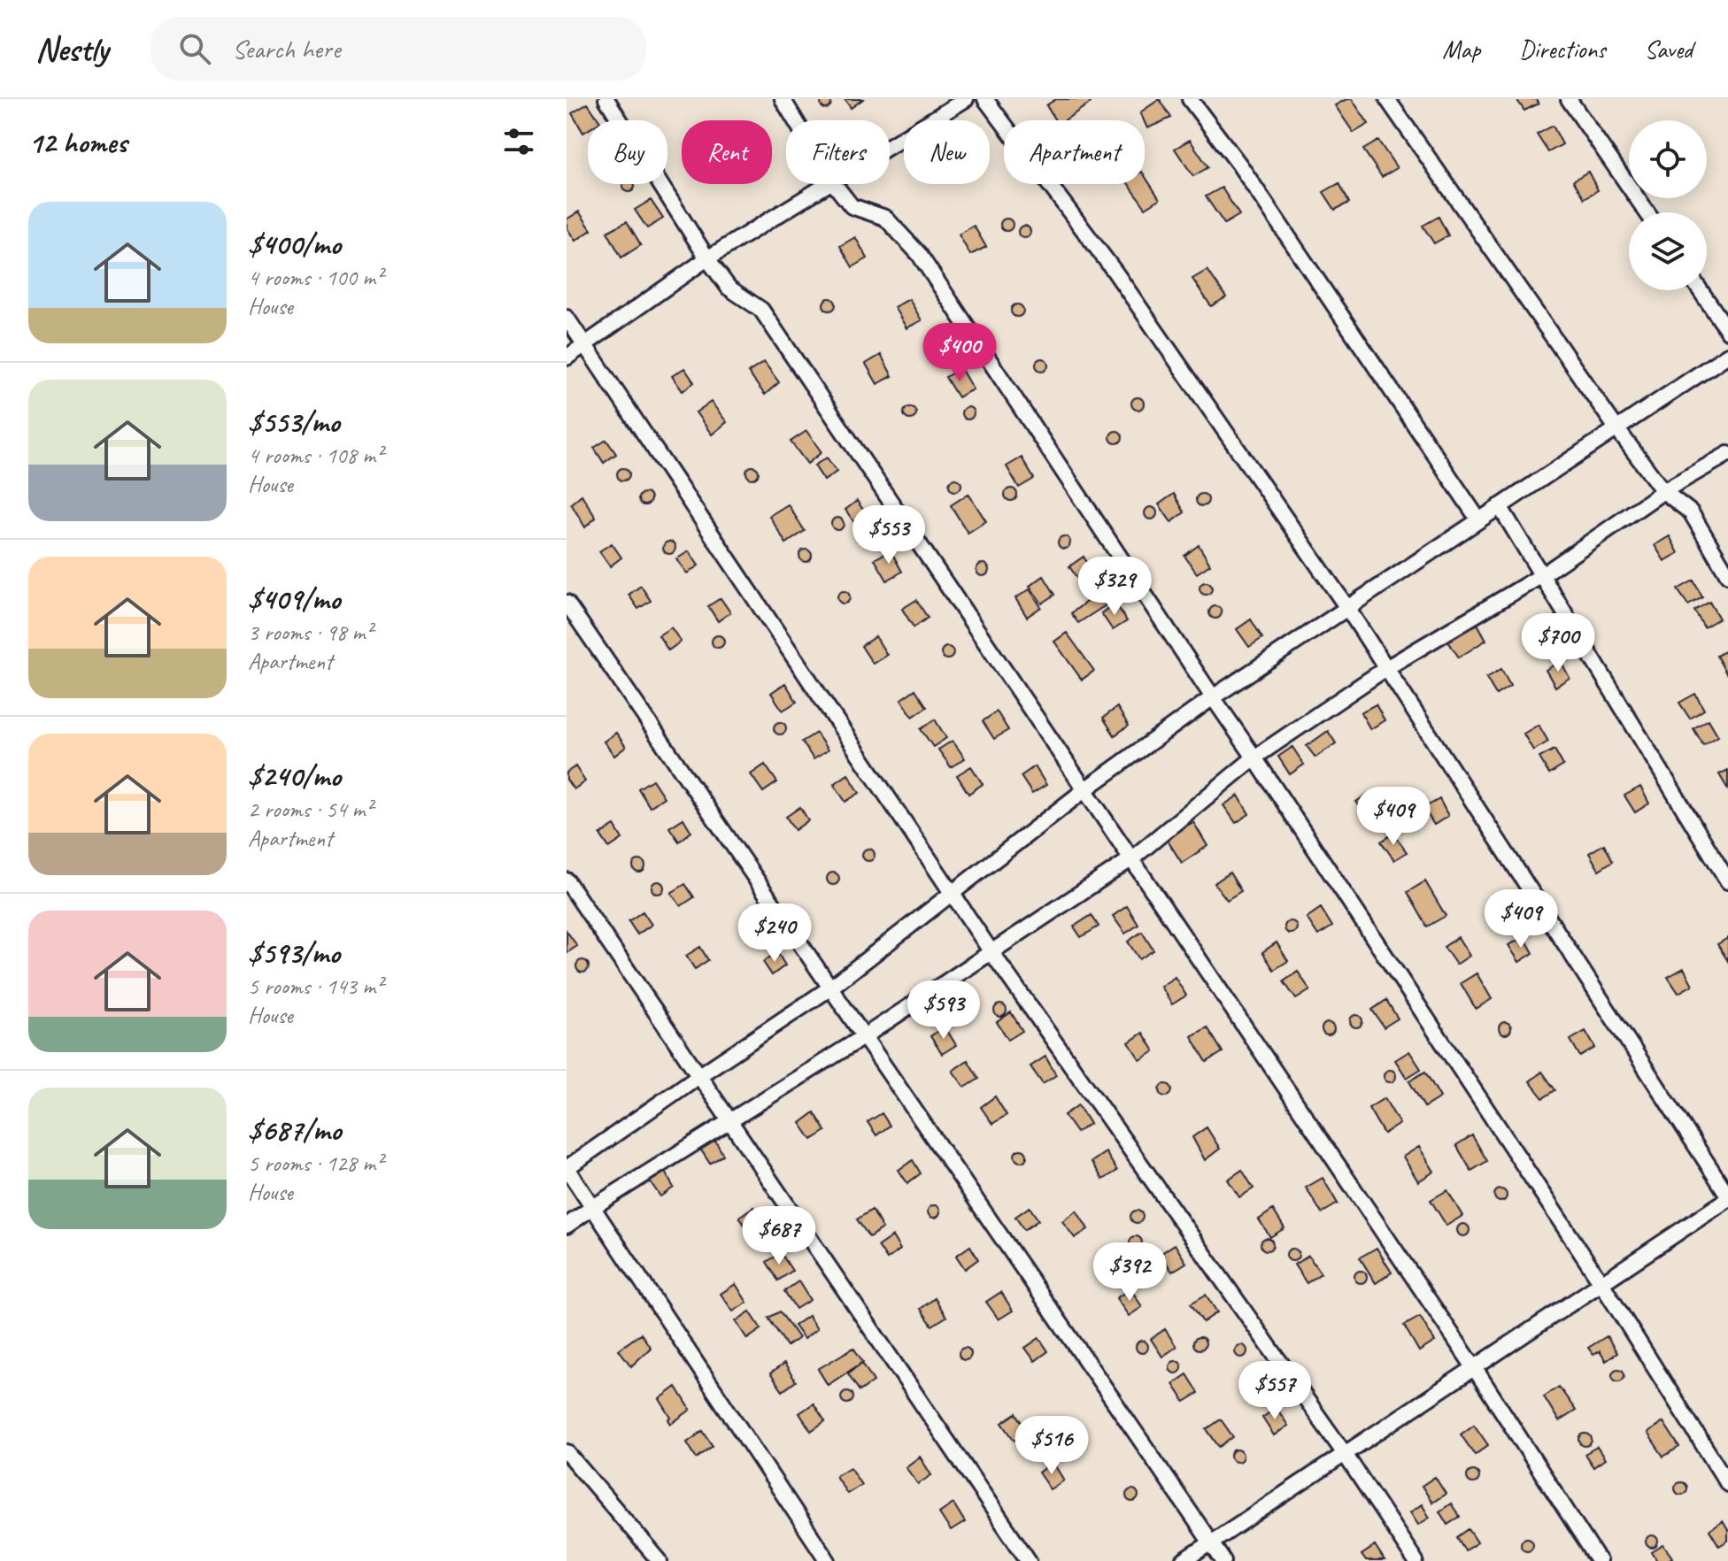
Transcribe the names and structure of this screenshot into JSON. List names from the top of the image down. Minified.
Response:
{"page":{"header":"Nestly","search":"Search here","nav":["Map","Directions","Saved"],"heading":"12 homes","chip":["Buy","Rent","Filters","New","Apartment"],"list":[{"name":"$400/mo","note":"4 rooms · 100 m² · House"},{"name":"$553/mo","note":"4 rooms · 108 m² · House"},{"name":"$409/mo","note":"3 rooms · 98 m² · Apartment"},{"name":"$240/mo","note":"2 rooms · 54 m² · Apartment"},{"name":"$593/mo","note":"5 rooms · 143 m² · House"},{"name":"$687/mo","note":"5 rooms · 128 m² · House"}],"price":["$400","$553","$329","$700","$409","$409","$240","$593","$687","$392","$557","$516"]}}
